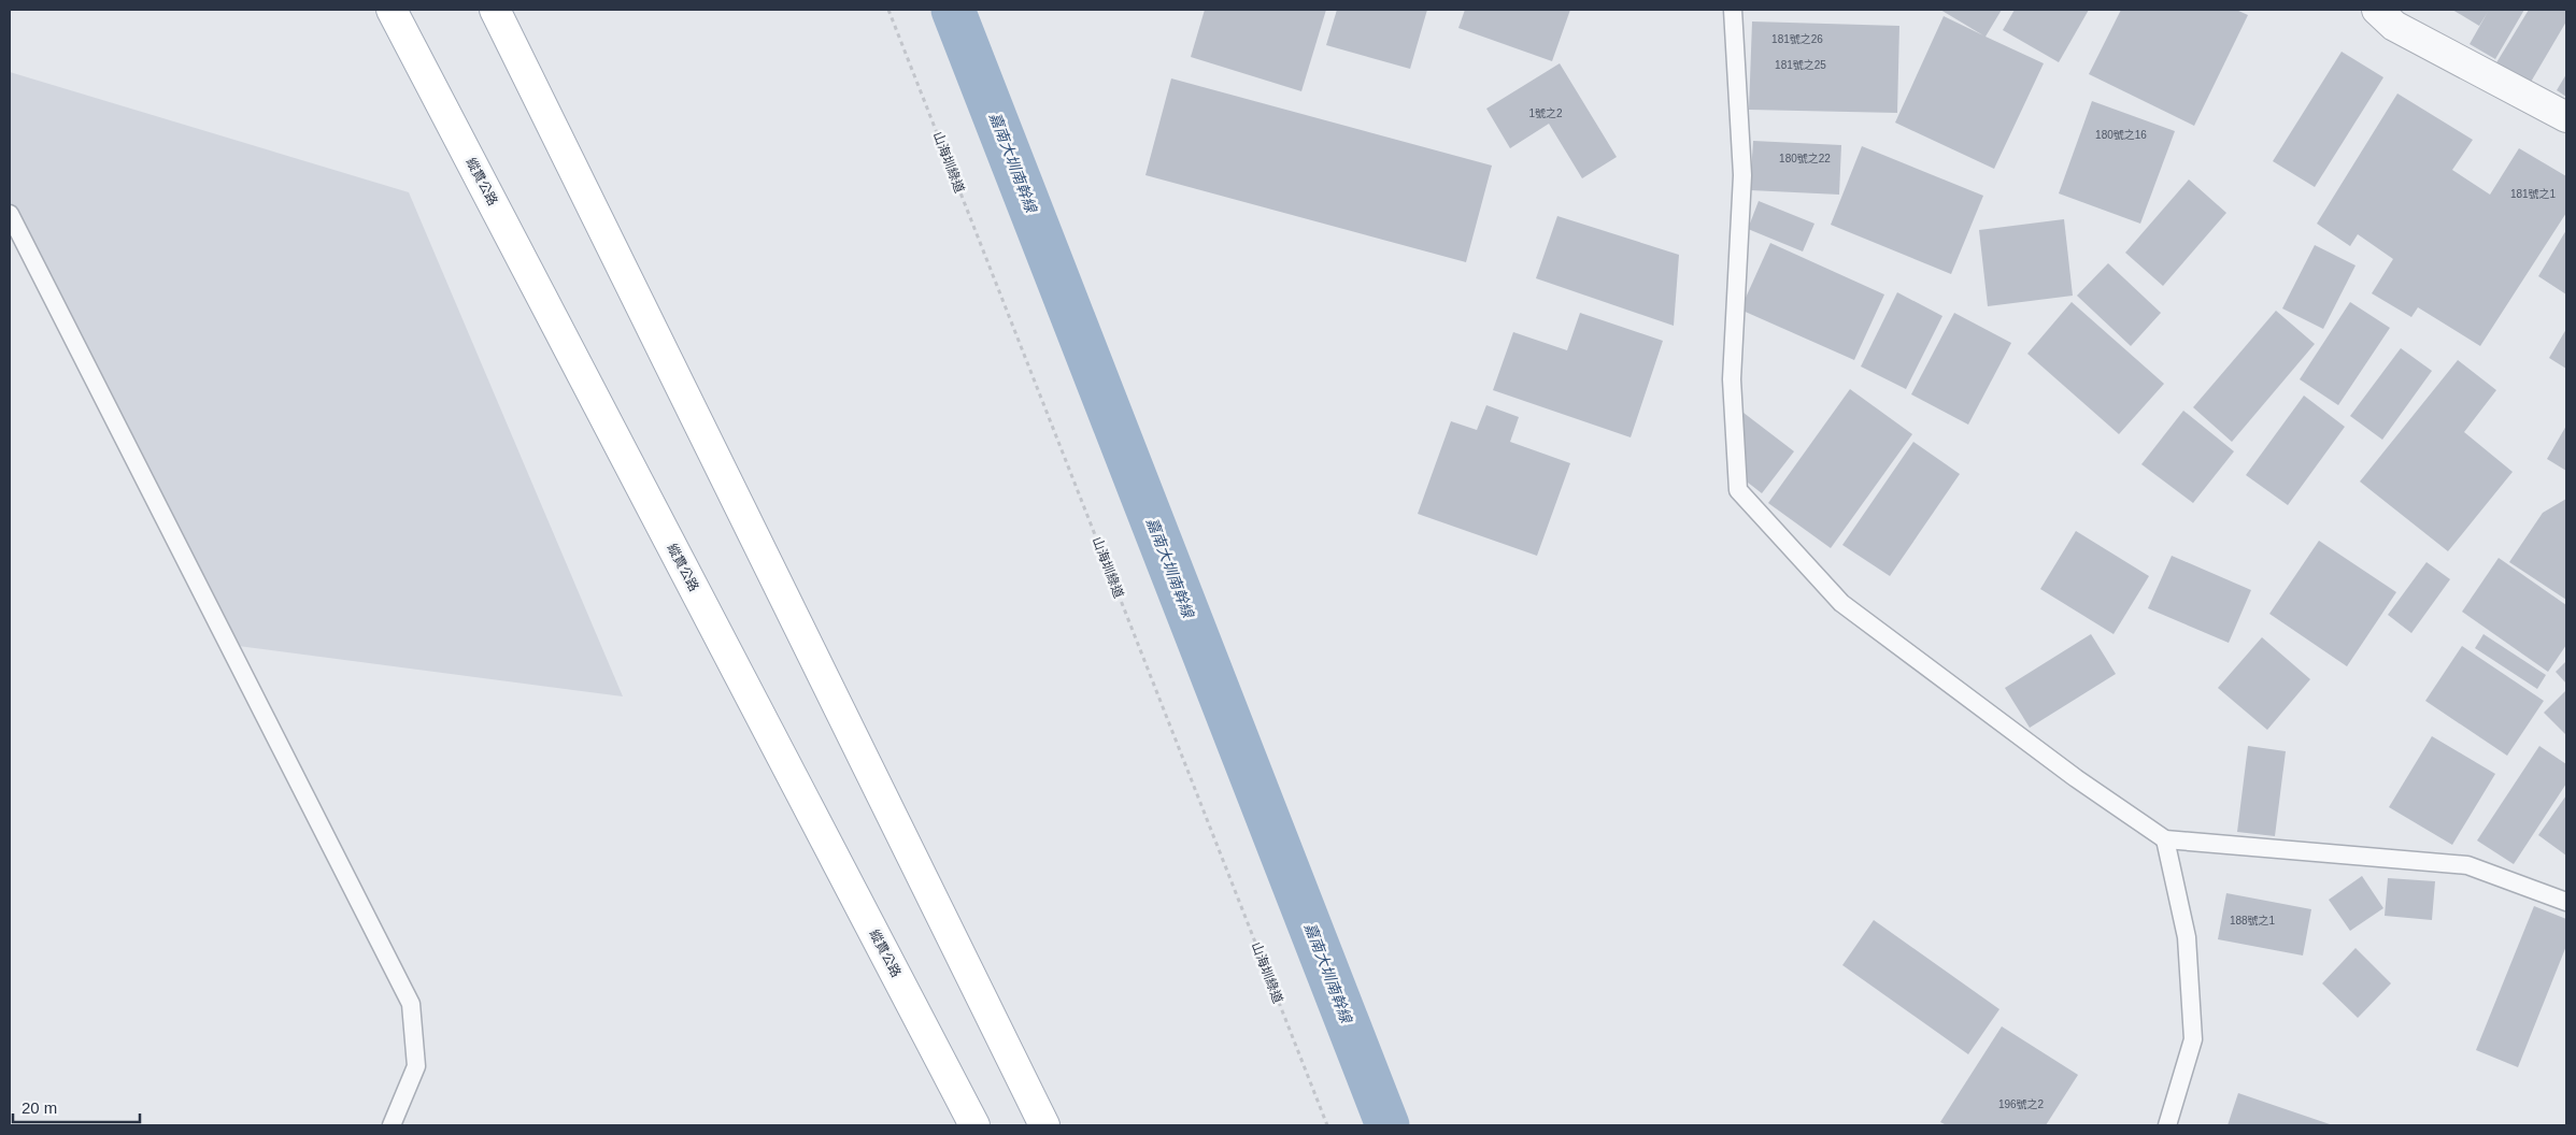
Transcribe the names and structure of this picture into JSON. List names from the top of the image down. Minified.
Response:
{"streets":{"main road":["縱貫公路"],"path":["山海圳綠道"]},"water":["嘉南大圳南幹線"],"house_numbers":["181號之26","181號之25","1號之2","180號之16","180號之22","181號之1","188號之1","196號之2"],"scale_bar":"20 m"}
